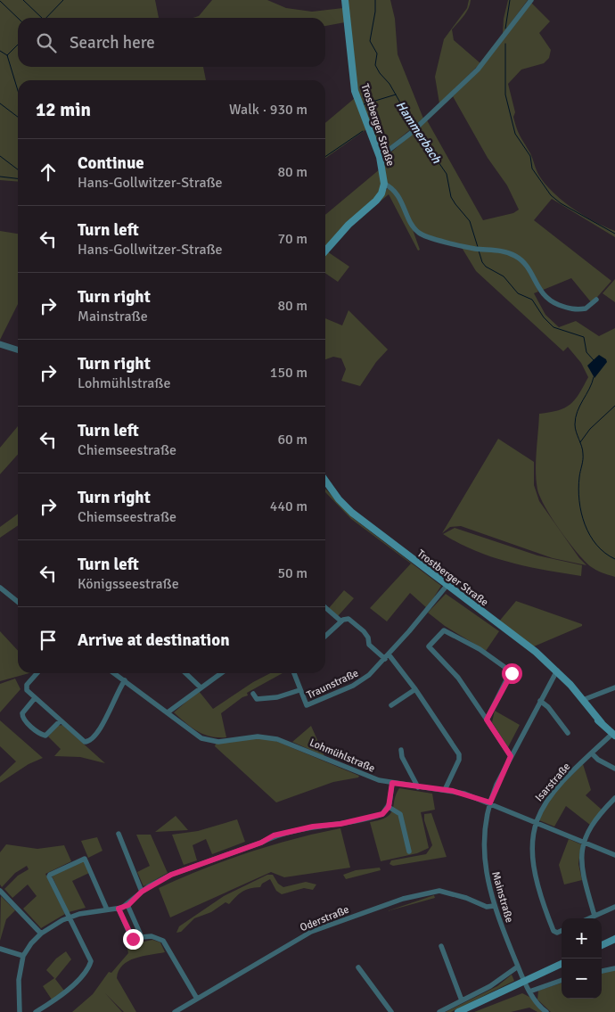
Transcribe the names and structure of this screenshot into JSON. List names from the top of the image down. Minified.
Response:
{"streets":{"main road":["Trostberger Straße"],"street":["Traunstraße","Lohmühlstraße","Isarstraße","Mainstraße","Oderstraße"]},"crossings":[["Trostberger Straße","Traunstraße"],["Trostberger Straße","Isarstraße"],["Trostberger Straße","Mainstraße"],["Lohmühlstraße","Isarstraße"],["Lohmühlstraße","Mainstraße"],["Mainstraße","Oderstraße"]],"water":["Hammerbach"],"page":{"search":"Search here","heading":["12 min","Walk · 930 m"],"list":[["Continue","Hans-Gollwitzer-Straße","80 m"],["Turn left","Hans-Gollwitzer-Straße","70 m"],["Turn right","Mainstraße","80 m"],["Turn right","Lohmühlstraße","150 m"],["Turn left","Chiemseestraße","60 m"],["Turn right","Chiemseestraße","440 m"],["Turn left","Königsseestraße","50 m"],"Arrive at destination"],"map_buttons":["+","−"]}}
